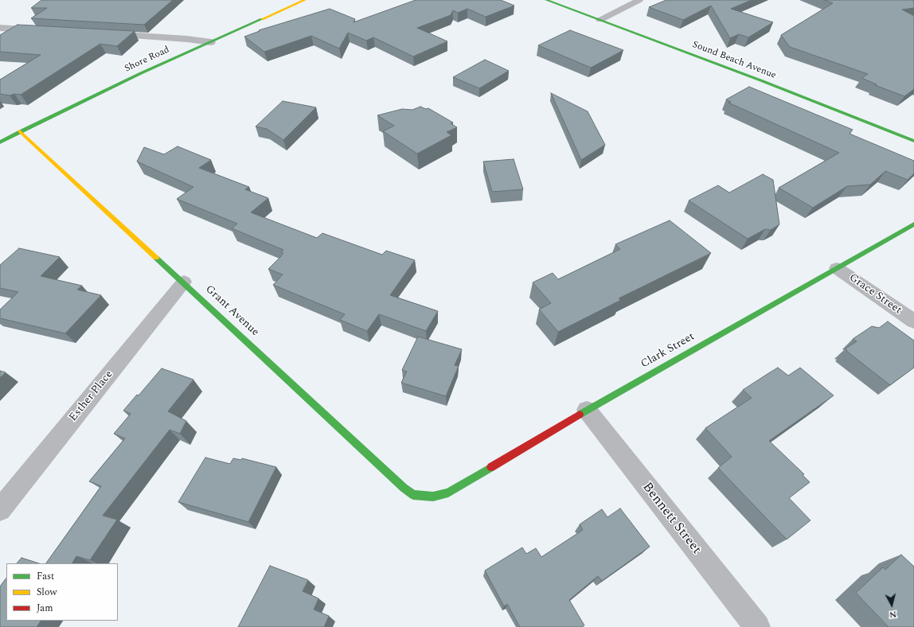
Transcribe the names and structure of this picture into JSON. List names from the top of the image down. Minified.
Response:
{"streets":{"street":["Shore Road","Sound Beach Avenue","Grace Street","Grant Avenue","Clark Street","Esther Place","Bennett Street"]},"crossings":[["Shore Road","Grant Avenue"],["Grace Street","Clark Street"],["Grant Avenue","Clark Street"],["Grant Avenue","Esther Place"],["Clark Street","Bennett Street"]],"legend":["Fast","Slow","Jam"],"north":"bottom"}
